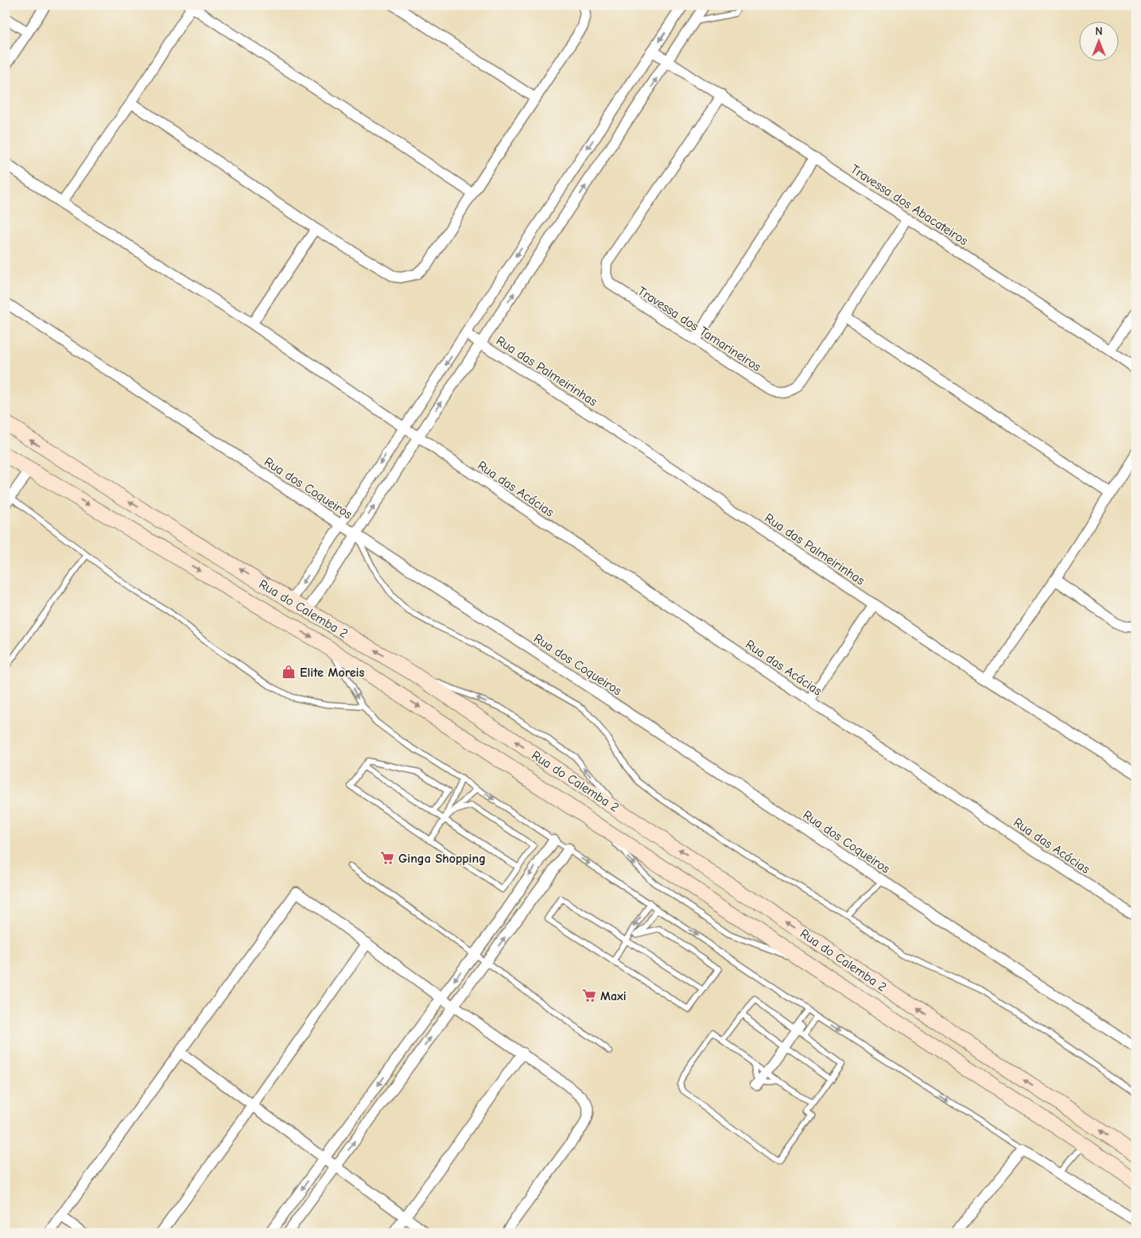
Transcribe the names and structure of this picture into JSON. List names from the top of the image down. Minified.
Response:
{"streets":{"main road":["Rua do Calemba 2"],"street":["Travessa dos Abacateiros","Travessa dos Tamarineiros","Rua das Palmeirinhas","Rua dos Coqueiros","Rua das Acácias"]},"crossings":[["Travessa dos Abacateiros","Travessa dos Tamarineiros"]],"places":{"shop":["Elite Moreis"],"supermarket":["Ginga Shopping","Maxi"]},"north":"top"}
